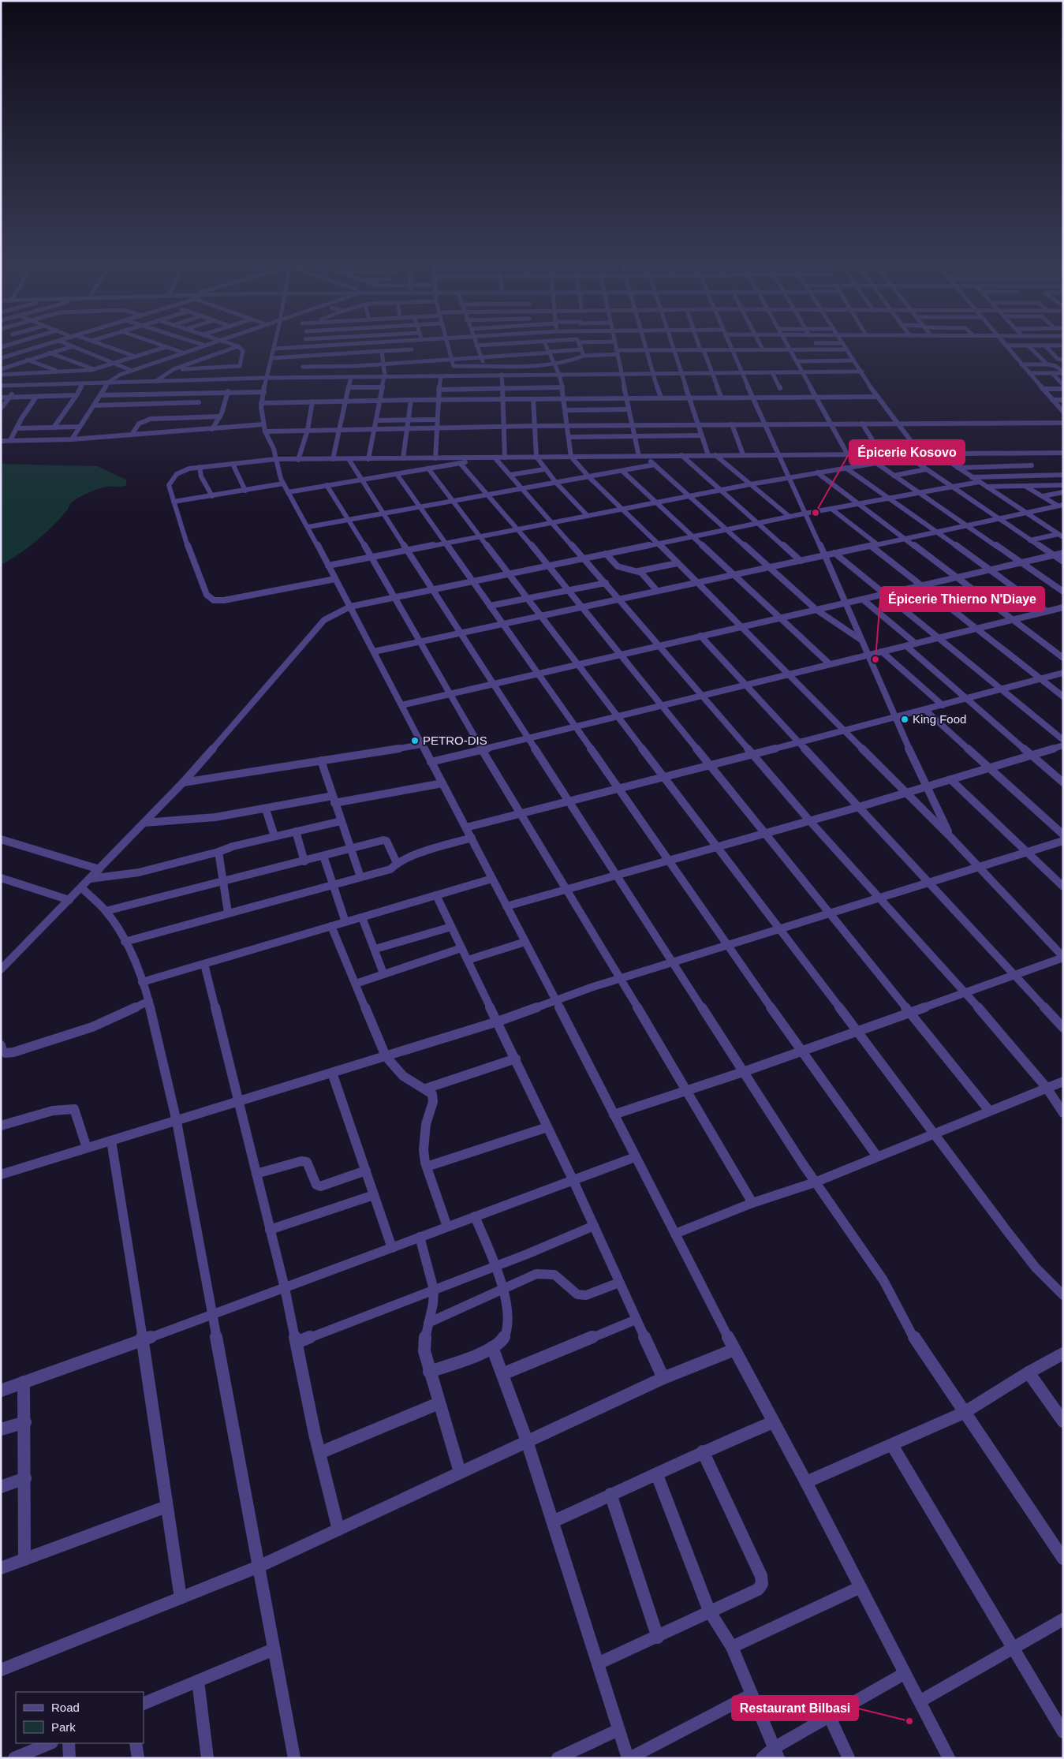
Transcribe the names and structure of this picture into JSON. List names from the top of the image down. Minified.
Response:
{"places":["Épicerie Kosovo","Épicerie Thierno N'Diaye","King Food","PETRO-DIS","Restaurant Bilbasi"],"legend":["Road","Park"]}
